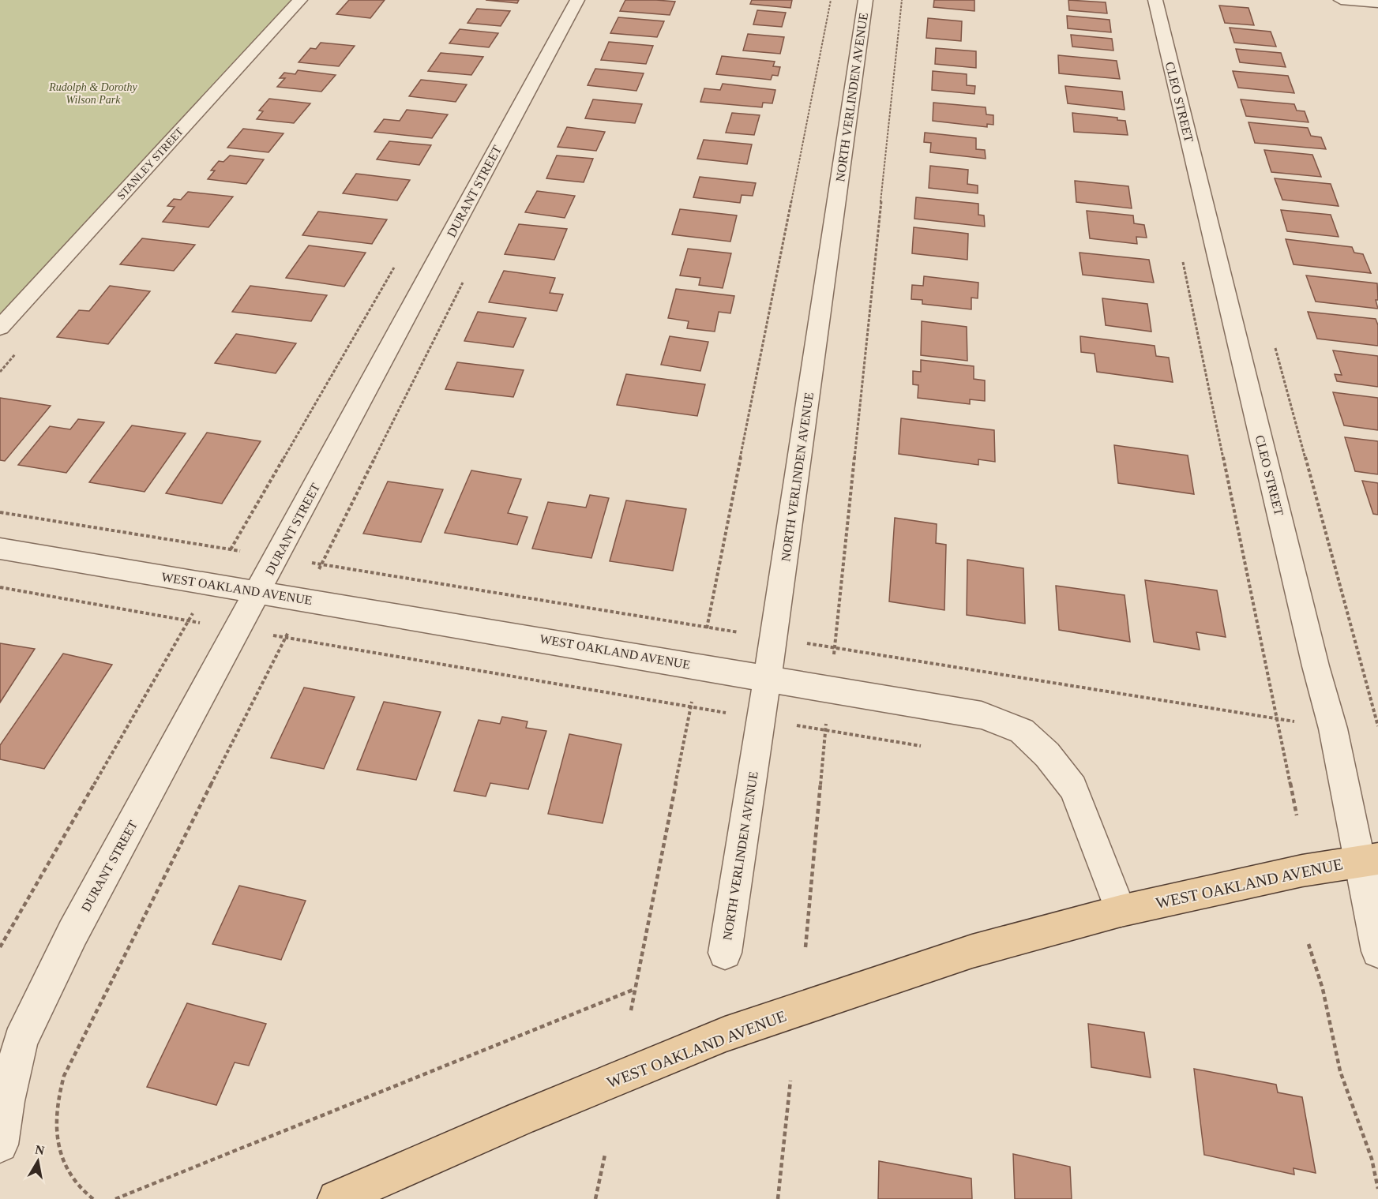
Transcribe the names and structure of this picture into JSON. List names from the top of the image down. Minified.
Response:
{"streets":{"main road":["WEST OAKLAND AVENUE"],"street":["NORTH VERLINDEN AVENUE","CLEO STREET","STANLEY STREET","DURANT STREET"]},"crossings":[["NORTH VERLINDEN AVENUE","WEST OAKLAND AVENUE"],["CLEO STREET","WEST OAKLAND AVENUE"],["DURANT STREET","WEST OAKLAND AVENUE"]],"parks":["Rudolph & Dorothy Wilson Park"],"north":"top"}
